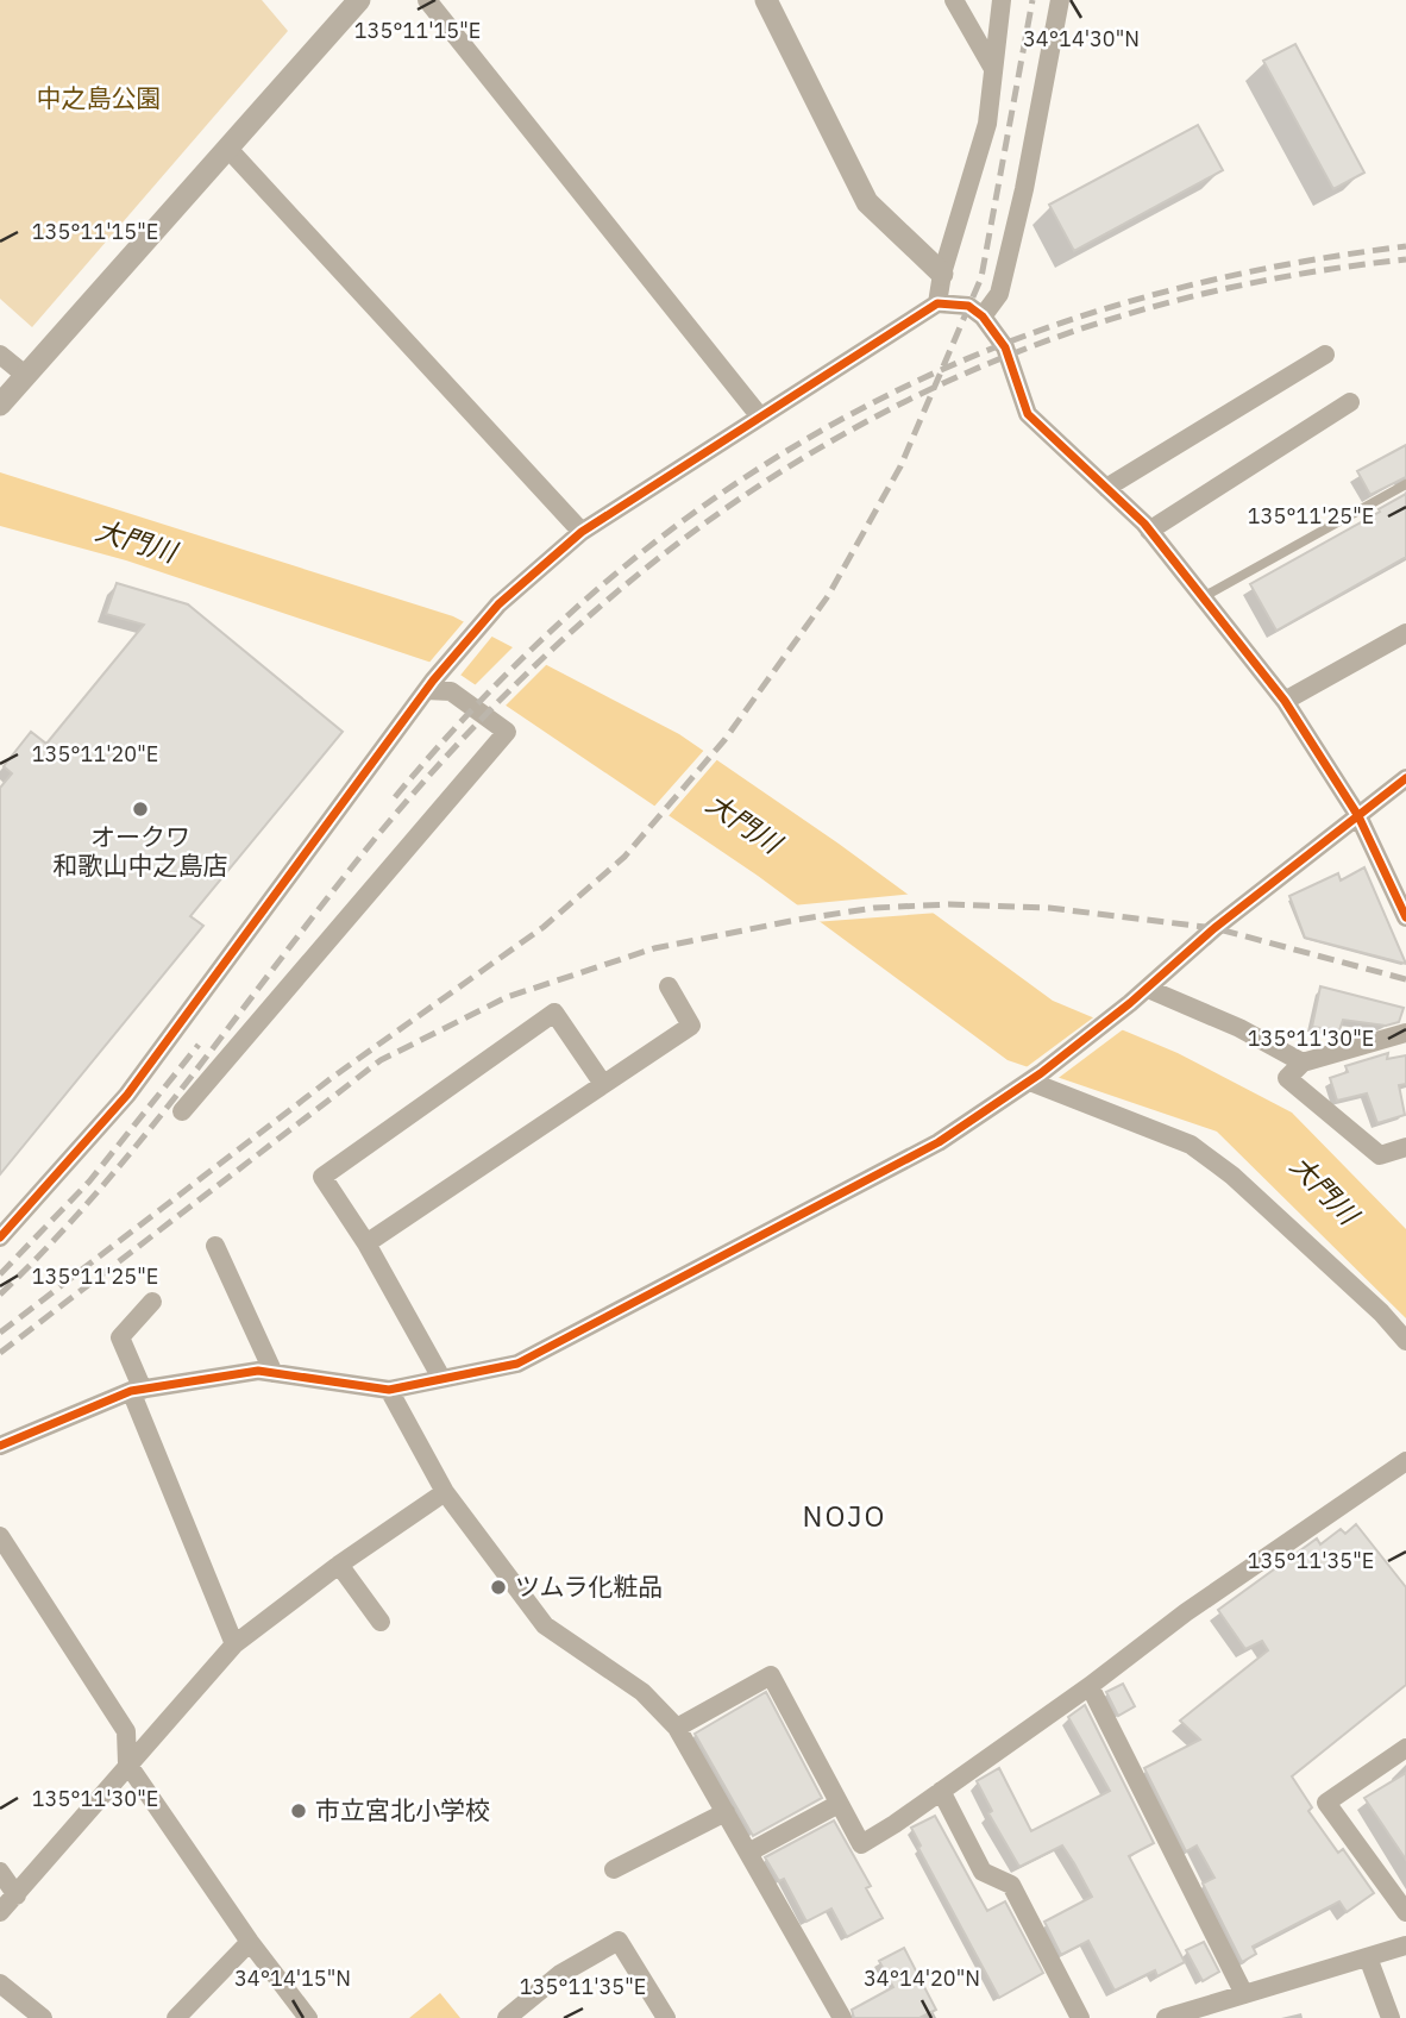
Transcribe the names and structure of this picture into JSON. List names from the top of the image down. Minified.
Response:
{"districts":["NOJO"],"water":["大門川"],"parks":["中之島公園"],"places":["オークワ 和歌山中之島店","ツムラ化粧品","市立宮北小学校"],"coordinates":["135°11'15\"E","34°14'30\"N","135°11'25\"E","135°11'20\"E","135°11'30\"E","135°11'35\"E","34°14'15\"N","34°14'20\"N"]}
